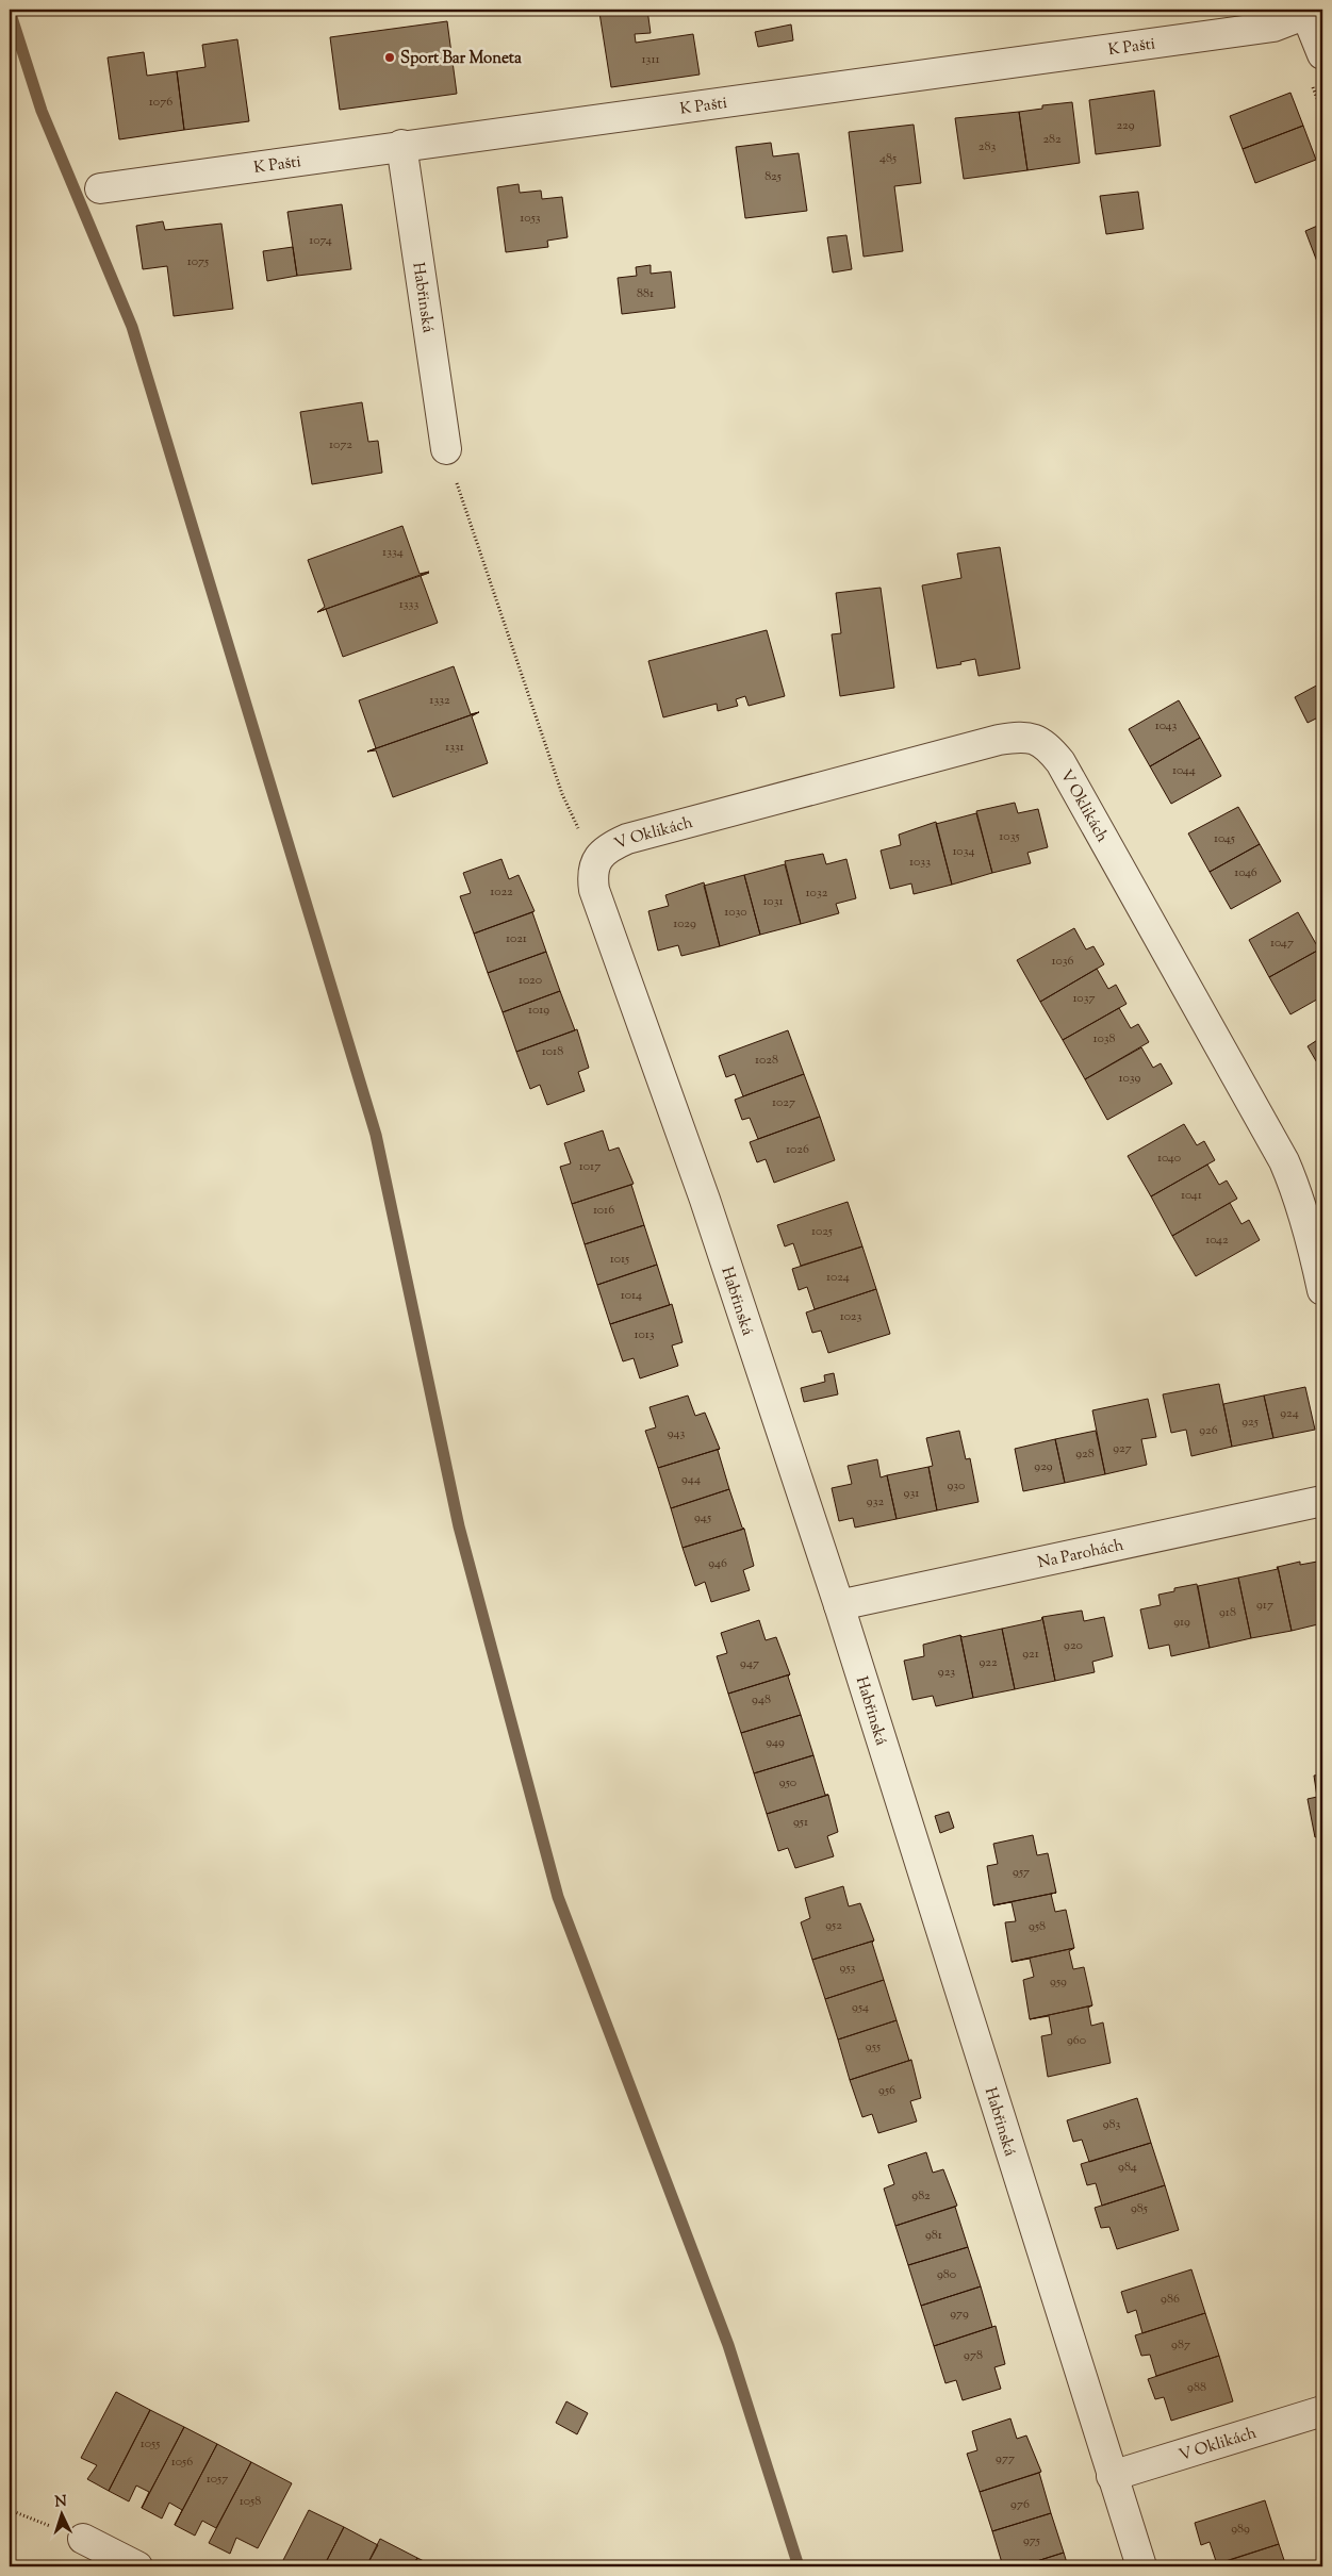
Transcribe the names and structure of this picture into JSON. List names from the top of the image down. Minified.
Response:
{"streets":{"street":["K Pašti","Habřinská","V Oklikách","Na Parohách"]},"crossings":[["K Pašti","Habřinská"],["Habřinská","V Oklikách"],["Habřinská","Na Parohách"]],"places":["Sport Bar Moneta"],"house_numbers":["1311","1076","229","282","283","485","825","1053","1074","1075","881","1072","1334","1333","1332","1043","1331","1044","1035","1045","1034","1033","1046","1022","1032","1031","1030","1029","1021","1047","1036","1020","1037","1019","1038","1018","1028","1039","1027","1026","1040","1017","1041","1016","1025","1042","1015","1024","1014","1023","1013","924","925","926","943","927","928","929","944","930","931","932","945","946","917","918","919","920","921","922","947","923","948","949","950","951","957","952","958","953","959","954","960","955","956","983","984","982","985","981","980","986","979","987","978","988","1055","977","1056","1057","1058","976","989","975"],"north":"top"}
